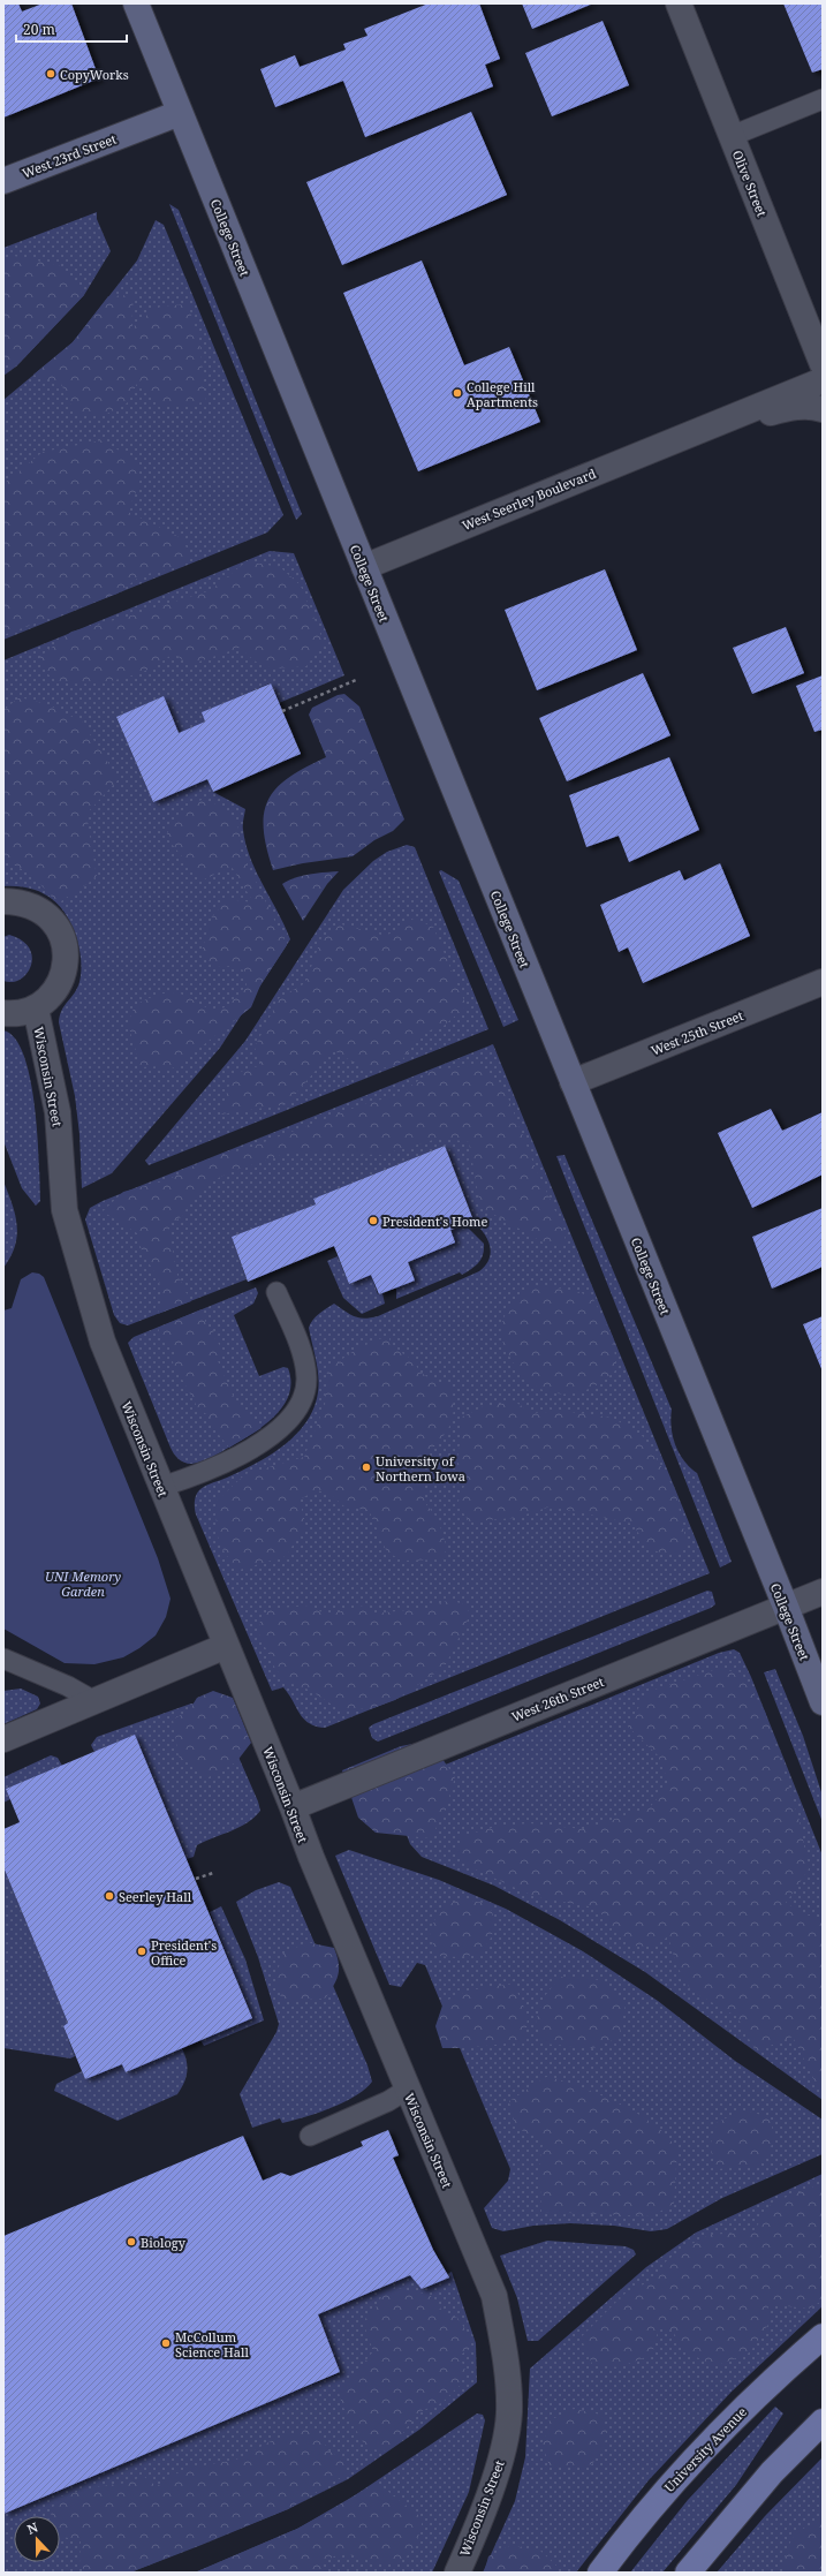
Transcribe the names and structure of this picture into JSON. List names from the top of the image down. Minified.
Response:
{"streets":{"main road":["University Avenue"],"street":["West 23rd Street","Olive Street","College Street","West Seerley Boulevard","West 25th Street","Wisconsin Street","West 26th Street"]},"crossings":[["West 23rd Street","College Street"],["College Street","West Seerley Boulevard"],["College Street","West 25th Street"],["College Street","West 26th Street"],["Wisconsin Street","West 26th Street"]],"parks":["UNI Memory Garden"],"places":["CopyWorks","College Hill Apartments","President's Home","University of Northern Iowa","Seerley Hall","President's Office","Biology","McCollum Science Hall"],"scale_bar":"20 m","north":"top"}
